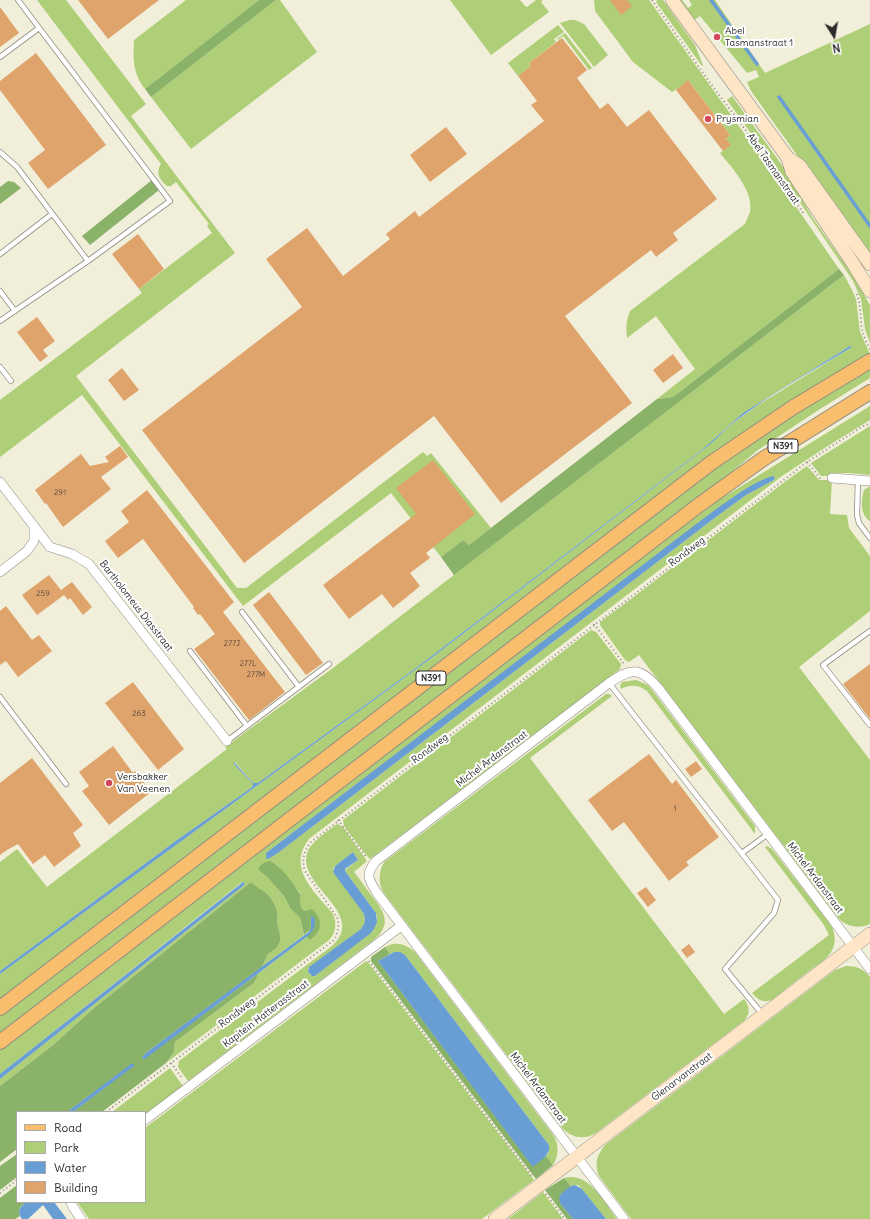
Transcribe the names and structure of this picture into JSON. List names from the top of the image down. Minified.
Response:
{"streets":{"main road":["N391"],"street":["Abel Tasmanstraat","Bartholomeus Diasstraat","Michel Ardanstraat","Kapitein Hatterasstraat","Glenarvanstraat"],"path":["Rondweg"]},"crossings":[["Michel Ardanstraat","Kapitein Hatterasstraat"],["Michel Ardanstraat","Glenarvanstraat"]],"places":["Abel Tasmanstraat 1","Prysmian","Versbakker Van Veenen"],"house_numbers":["291","259","277J","277L","277M","263","1"],"legend":["Road","Park","Water","Building"],"north":"bottom"}
